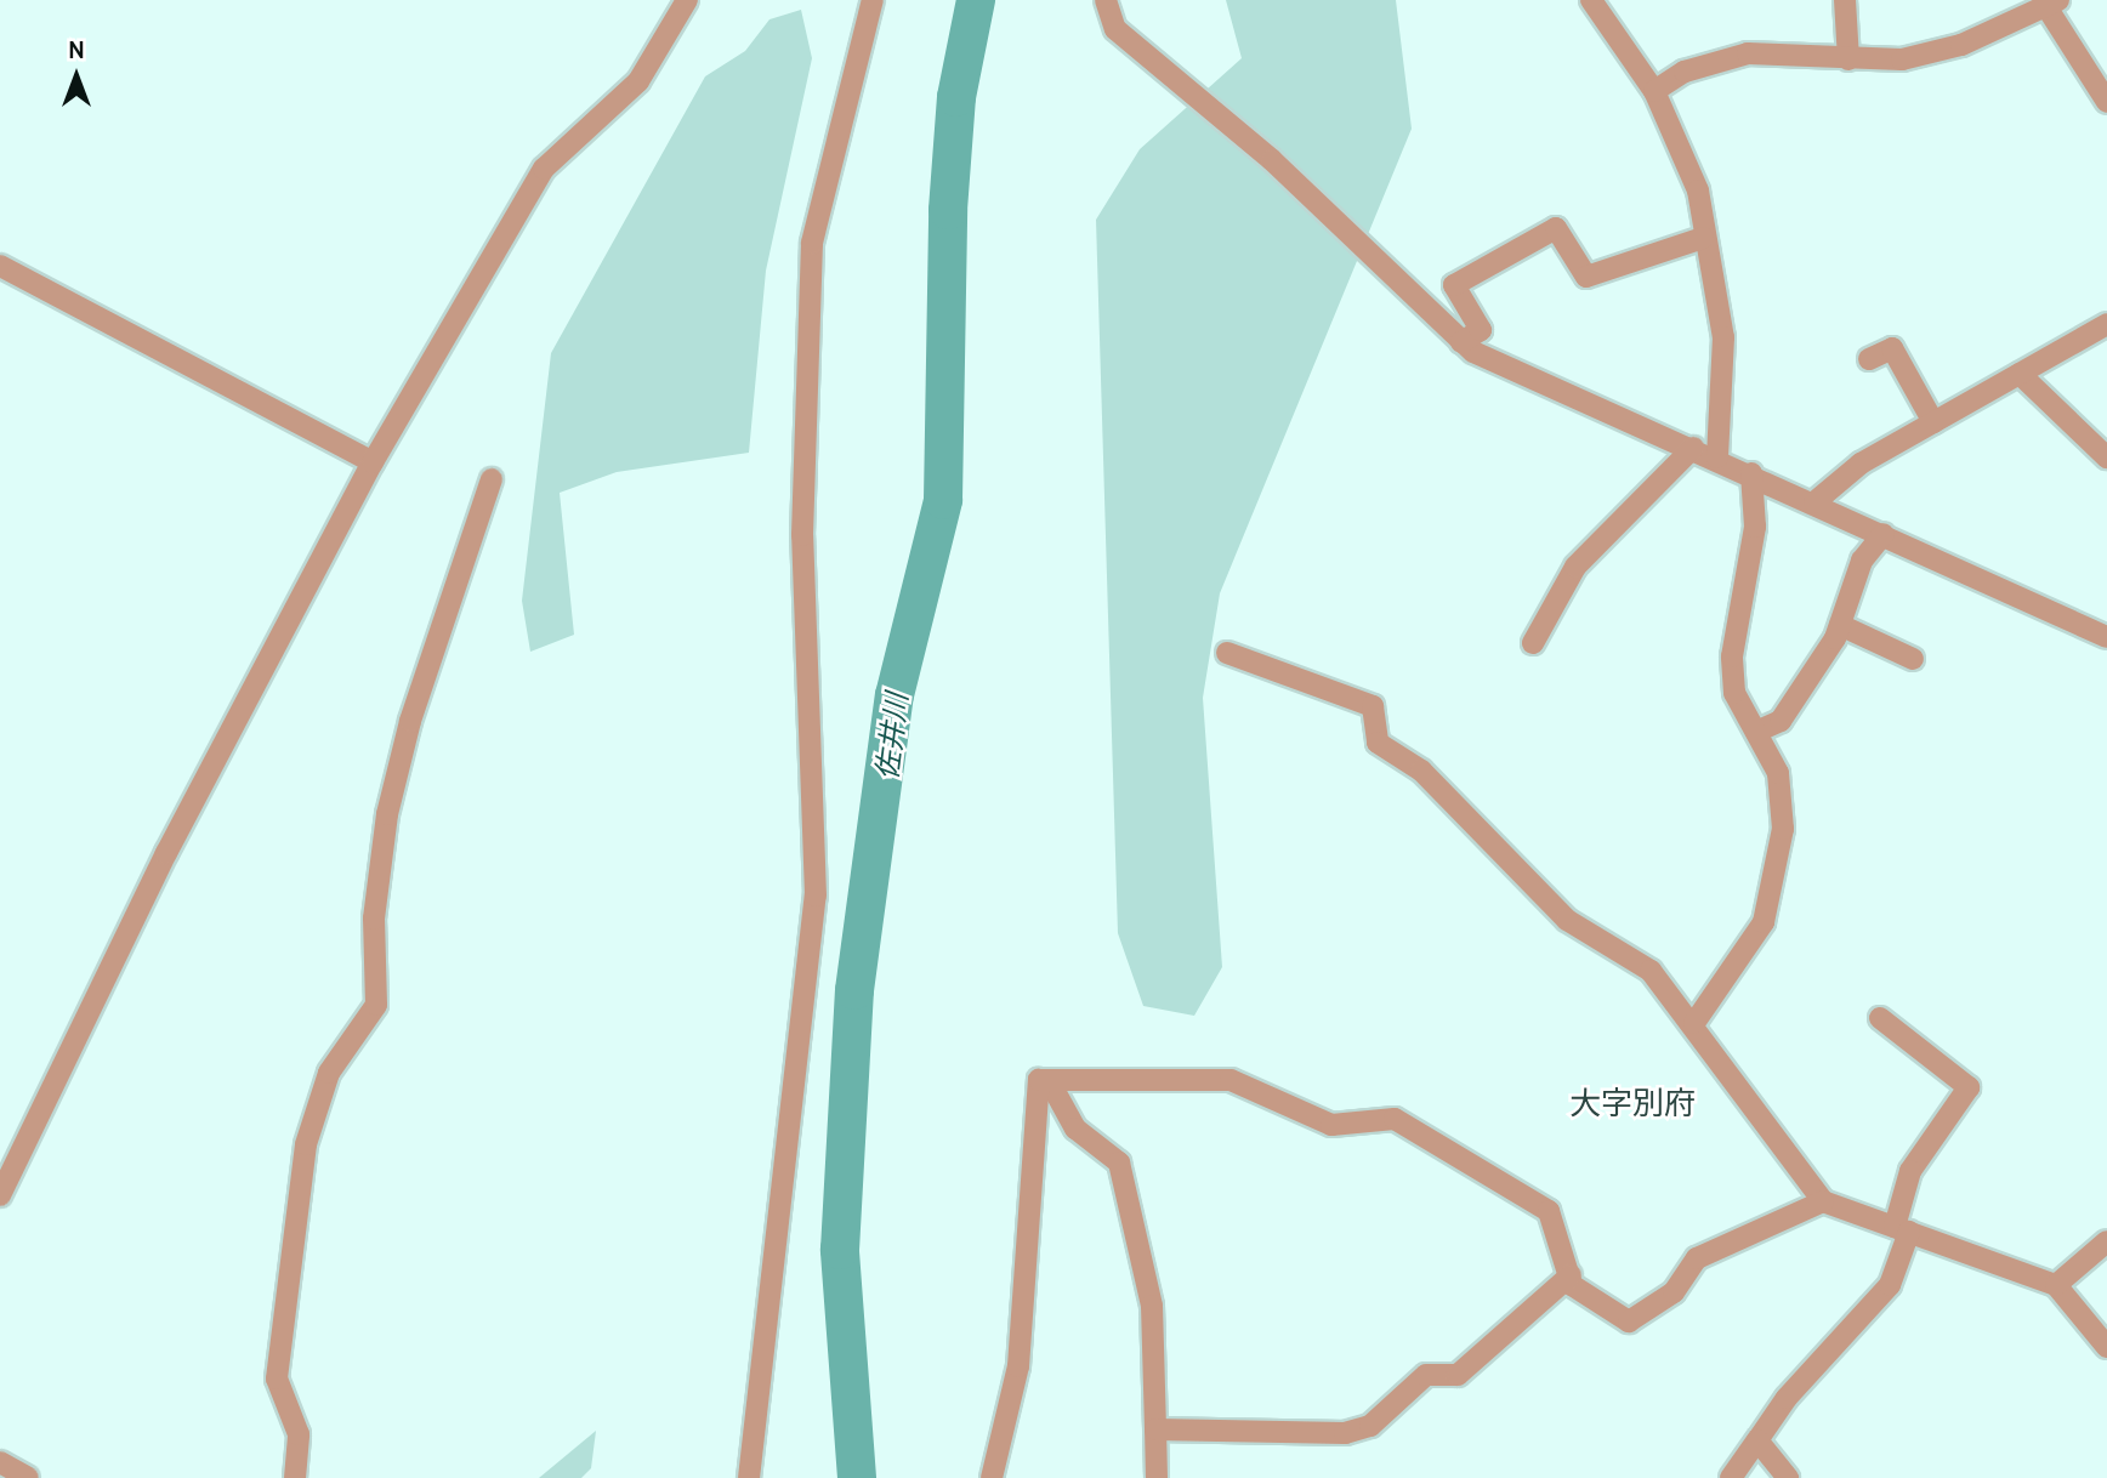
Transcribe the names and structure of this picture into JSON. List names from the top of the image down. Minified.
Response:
{"districts":["大字別府"],"water":["佐井川"],"north":"top"}
